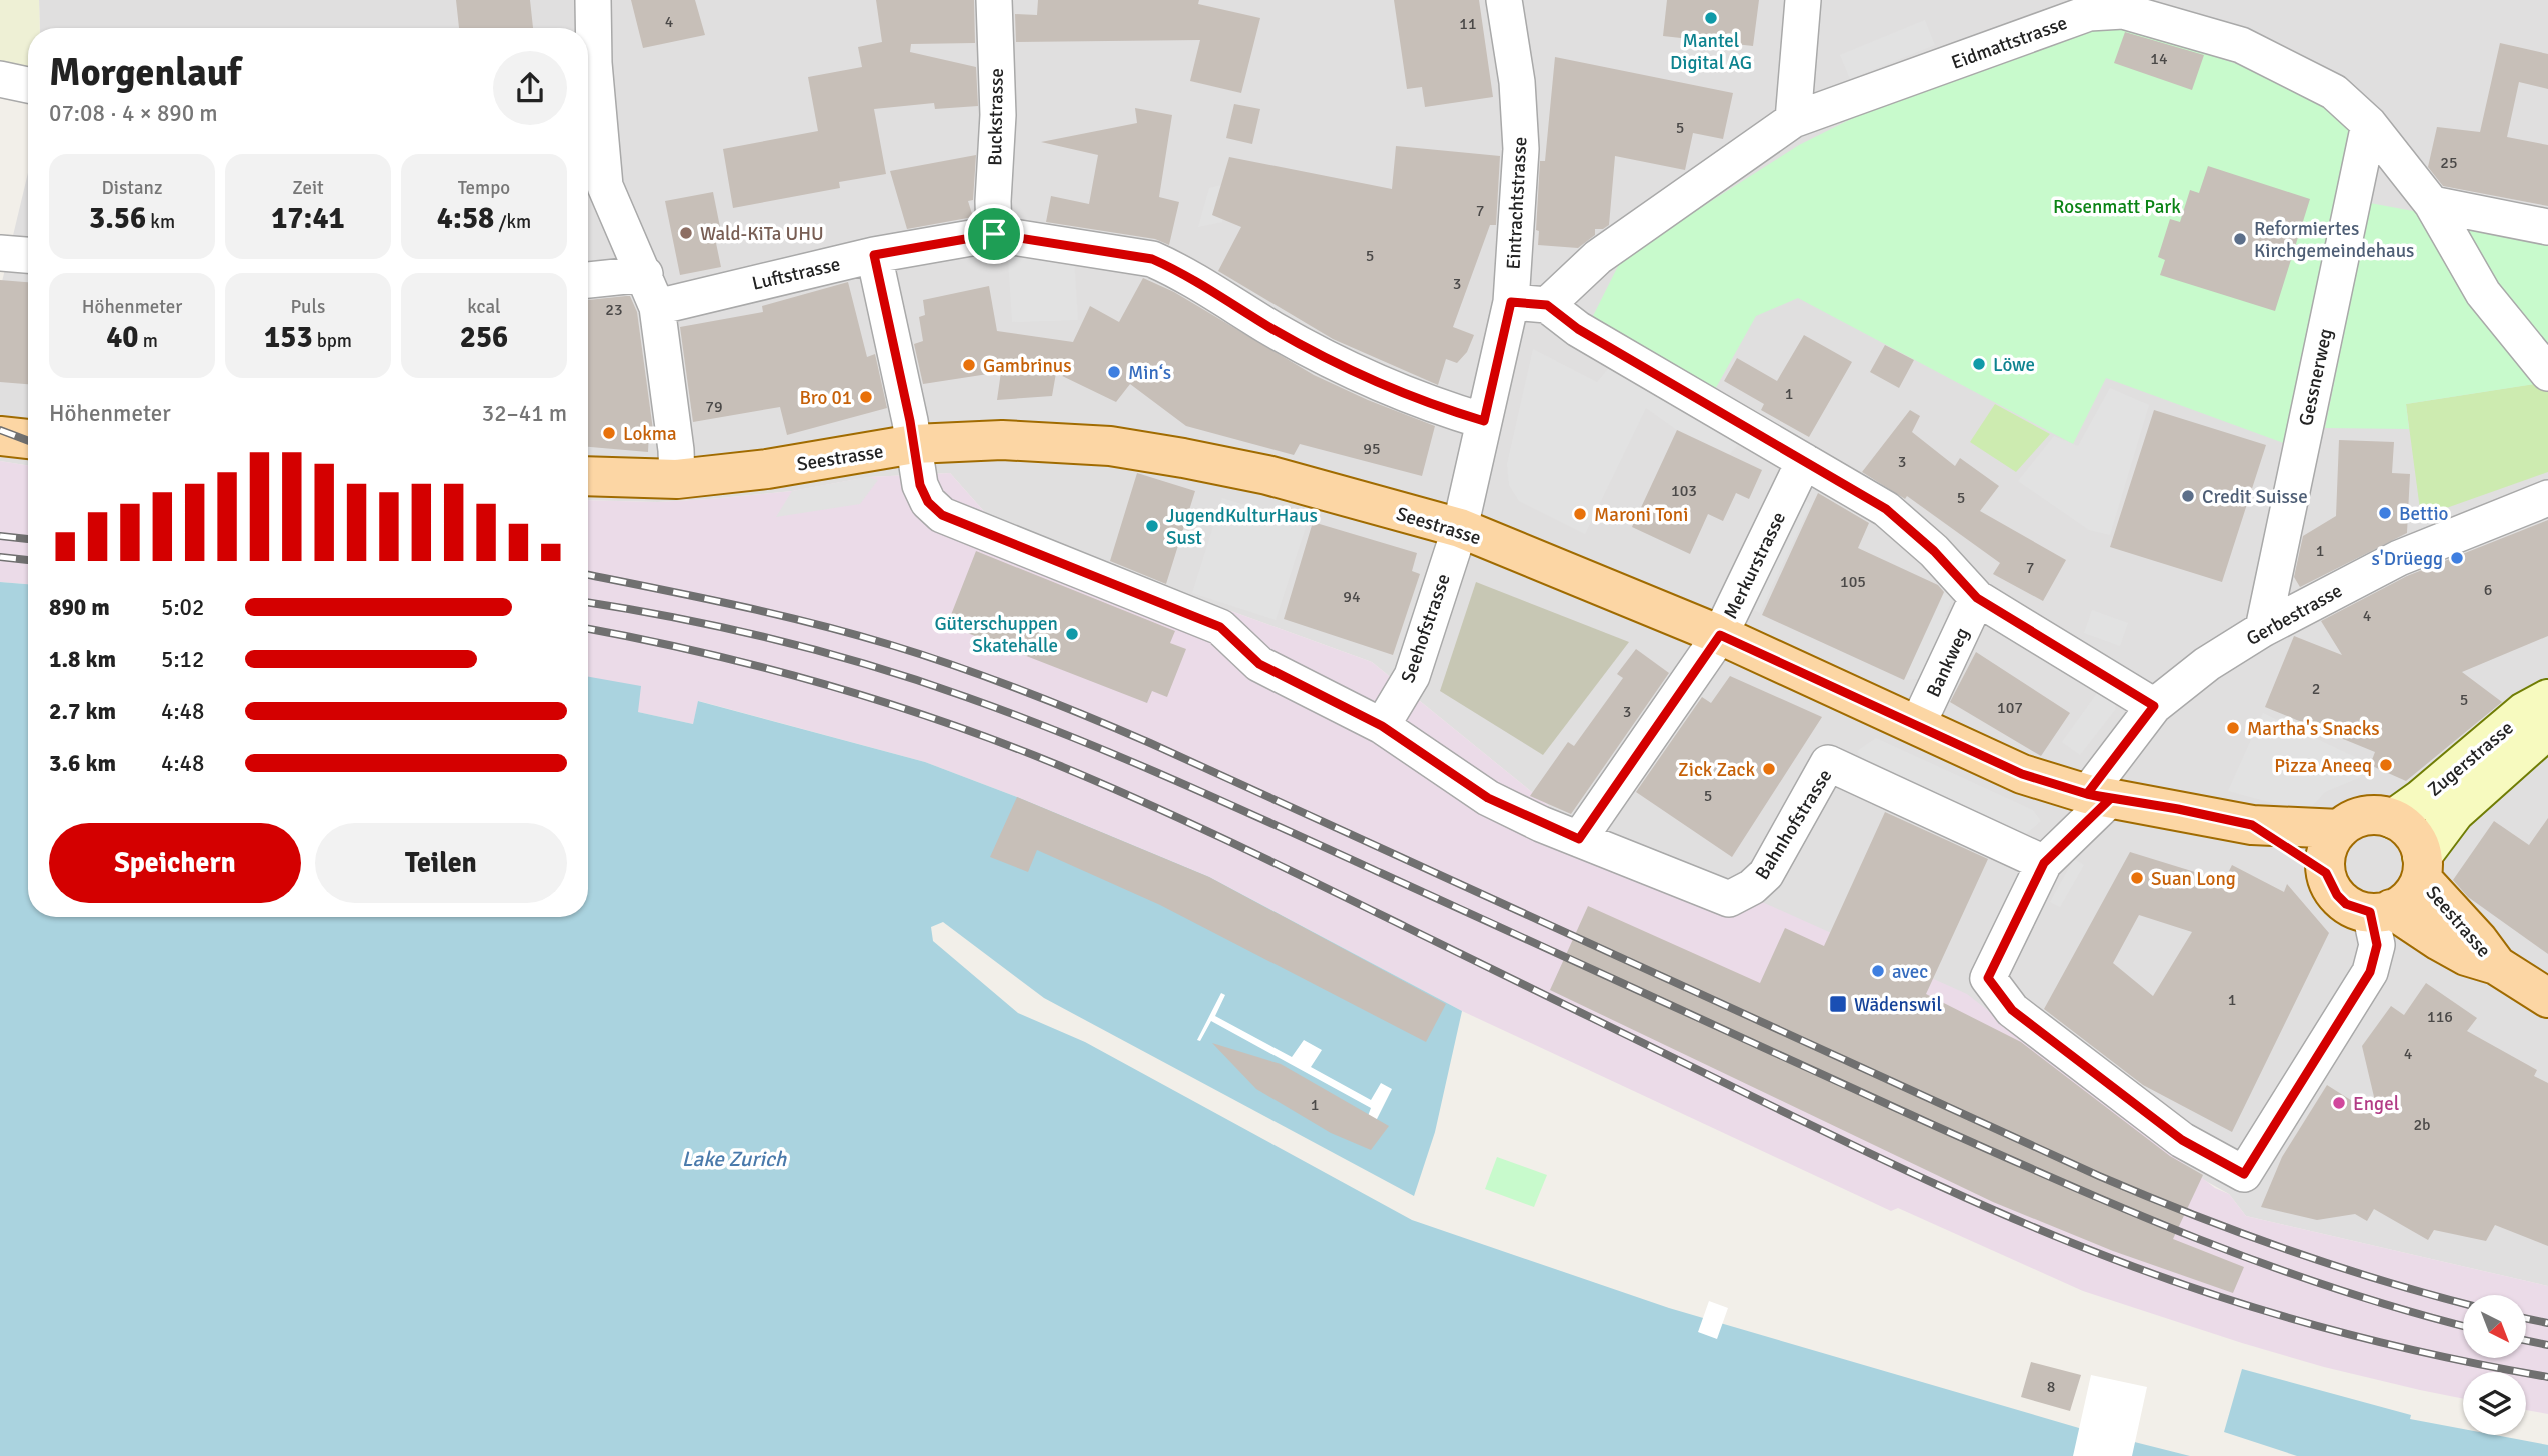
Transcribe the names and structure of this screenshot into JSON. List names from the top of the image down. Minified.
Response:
{"streets":{"main road":["Seestrasse","Zugerstrasse"],"street":["Eidmattstrasse","Buckstrasse","Eintrachtstrasse","Luftstrasse","Gessnerweg","Merkurstrasse","Gerbestrasse","Seehofstrasse","Bankweg","Bahnhofstrasse"]},"crossings":[["Eidmattstrasse","Gessnerweg"],["Buckstrasse","Luftstrasse"],["Eintrachtstrasse","Luftstrasse"],["Eintrachtstrasse","Seestrasse"],["Eintrachtstrasse","Seehofstrasse"],["Luftstrasse","Bahnhofstrasse"],["Gessnerweg","Gerbestrasse"],["Seestrasse","Merkurstrasse"],["Seestrasse","Gerbestrasse"],["Seestrasse","Seehofstrasse"],["Seestrasse","Bankweg"],["Seestrasse","Zugerstrasse"],["Seestrasse","Bahnhofstrasse"],["Merkurstrasse","Bahnhofstrasse"],["Seehofstrasse","Bahnhofstrasse"]],"water":["Lake Zurich"],"parks":["Rosenmatt Park"],"places":{"other":["Mantel Digital AG","Wald-KiTa UHU","Reformiertes Kirchgemeindehaus","Löwe","Gambrinus","Min‘s","Bro 01","Lokma","Credit Suisse","Bettio","Maroni Toni","JugendKulturHaus Sust","s'Drüegg","Güterschuppen Skatehalle","Martha's Snacks","Pizza Aneeq","Zick Zack","Suan Long","avec","Engel"],"transit":["Wädenswil"]},"house_numbers":["4","11","14","5","25","7","5","3","23","1","79","95","3","103","5","1","7","105","6","94","4","2","5","107","3","5","1","116","4","1","2b","8"],"north":"bottom right","page":{"heading":["Morgenlauf","07:08 · 4 × 890 m"],"stats":[["Distanz","3.56 km"],["Zeit","17:41"],["Tempo","4:58 /km"],["Höhenmeter","40 m"],["Puls","153 bpm"],["kcal","256"]],"chart":["Höhenmeter","32–41 m"],"list":[{"name":"890 m","note":"5:02"},{"name":"1.8 km","note":"5:12"},{"name":"2.7 km","note":"4:48"},{"name":"3.6 km","note":"4:48"}],"buttons":["Speichern","Teilen"]}}
